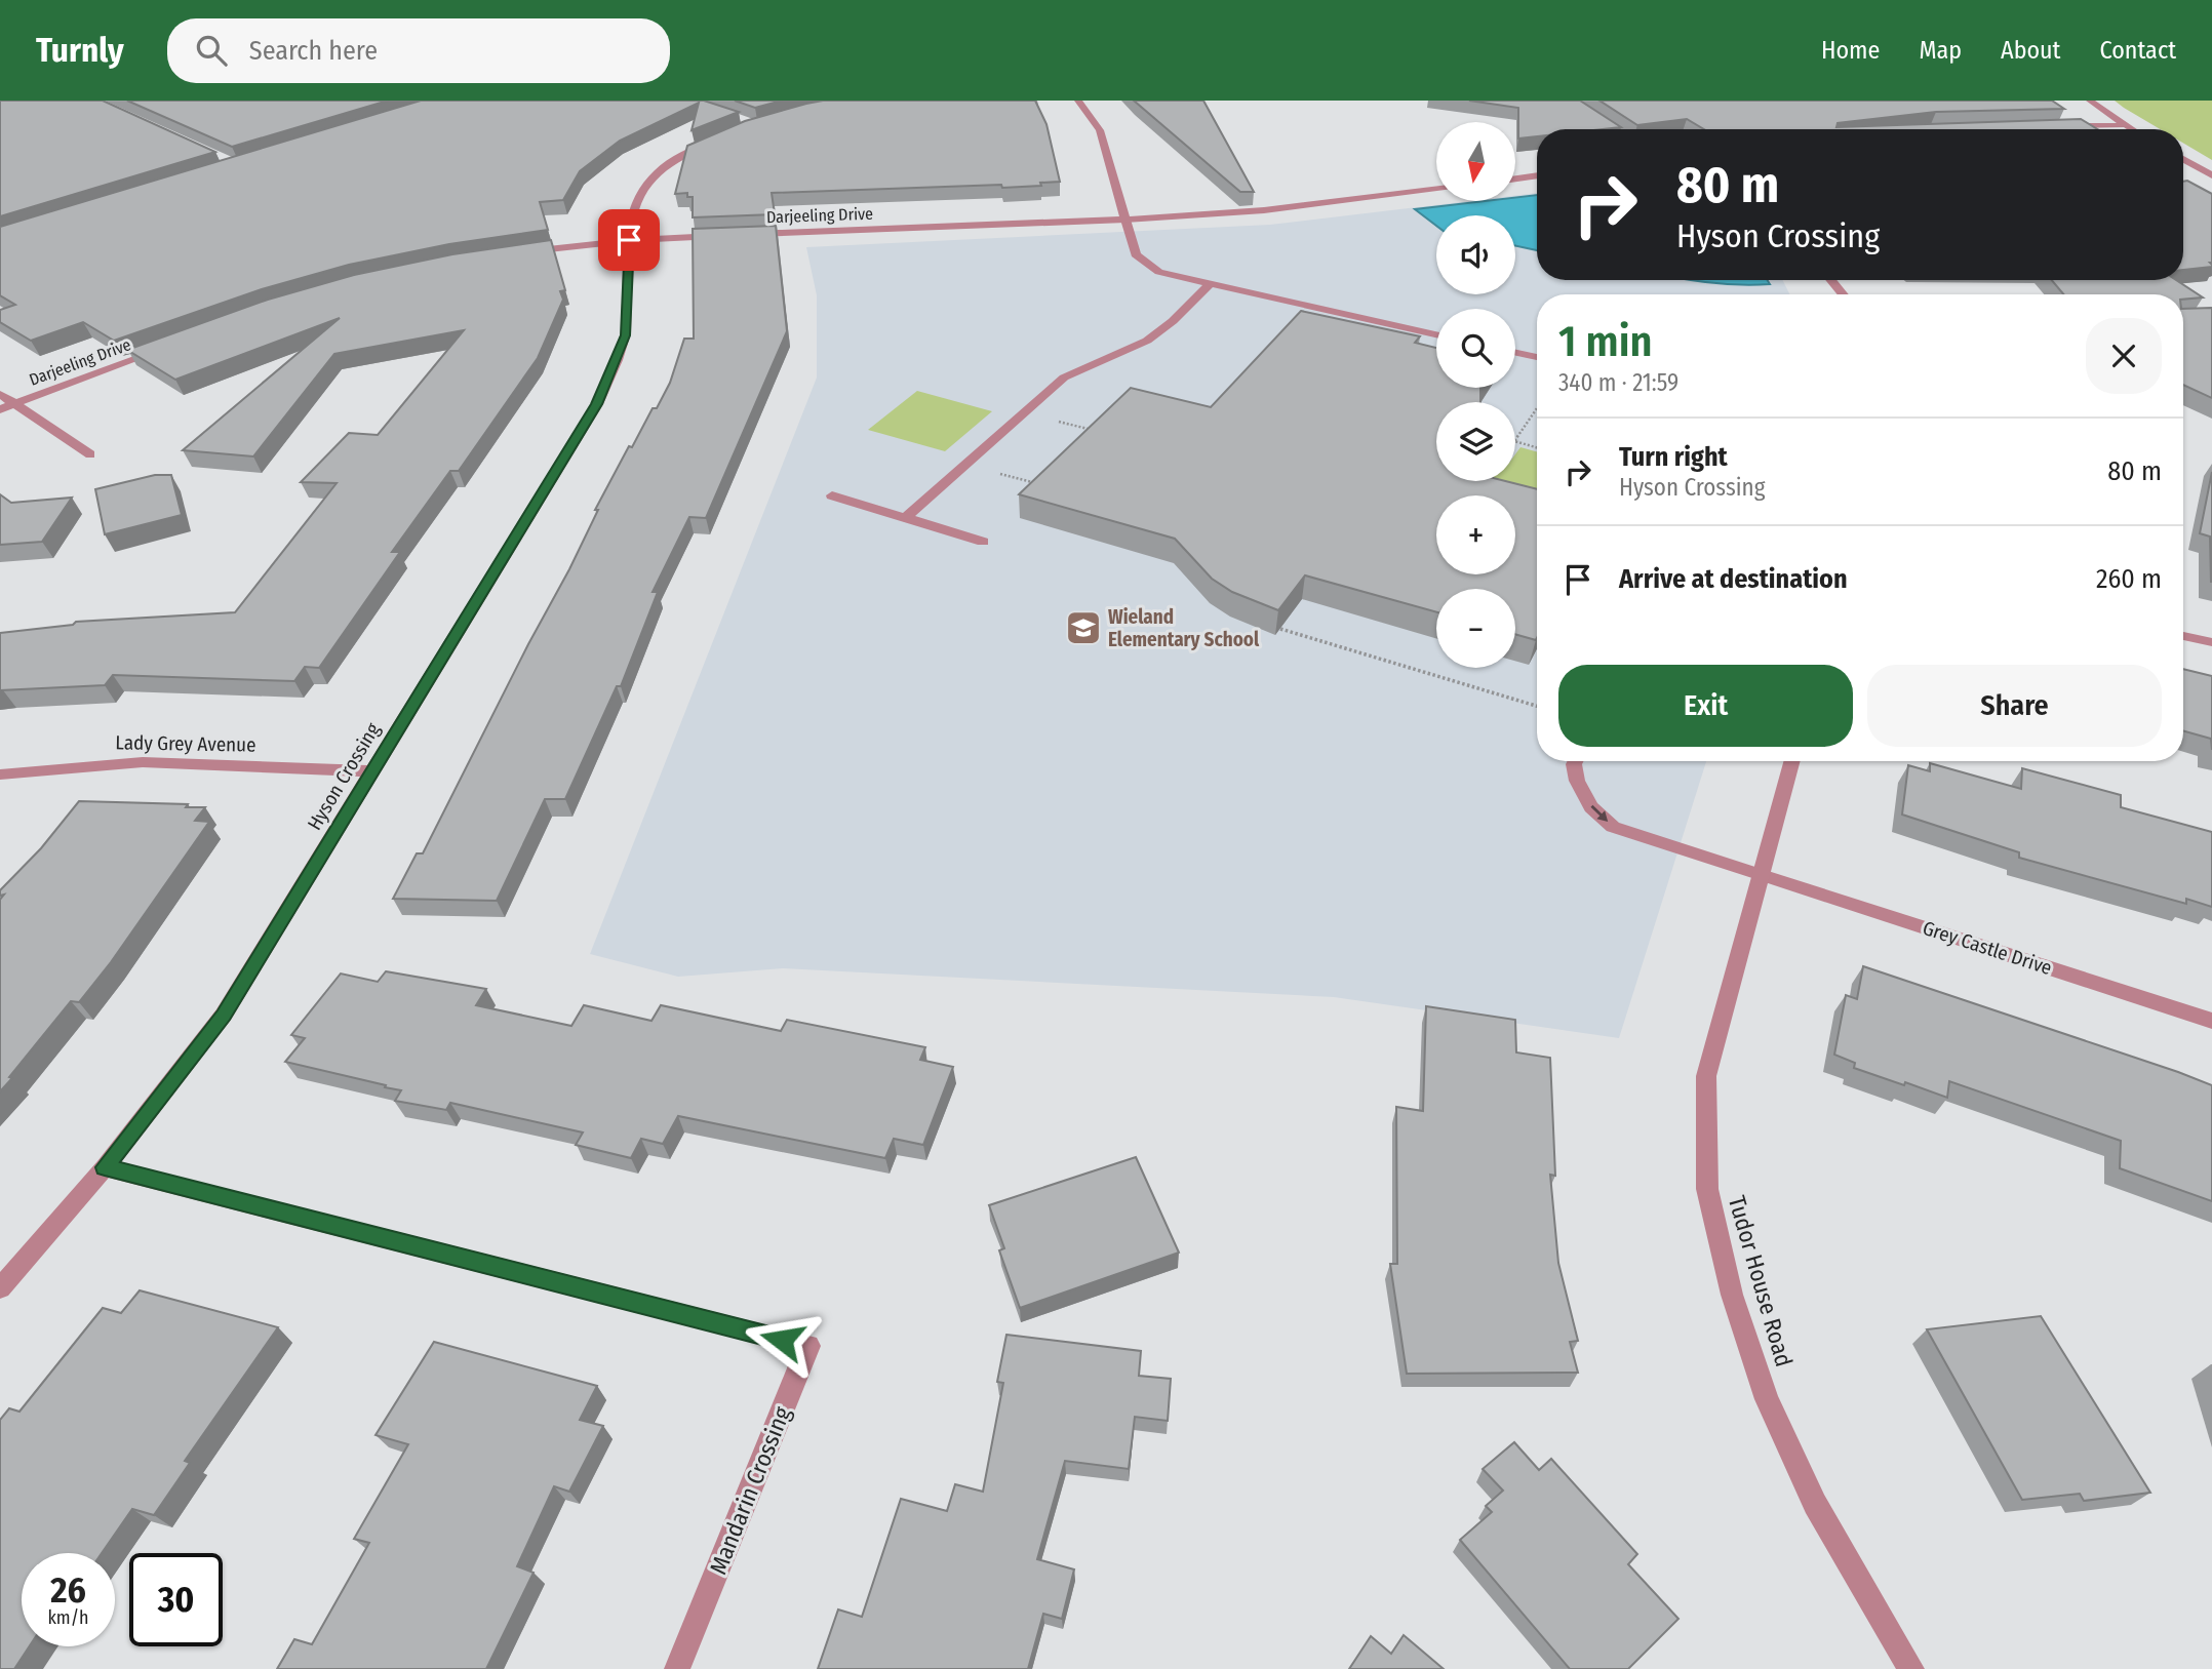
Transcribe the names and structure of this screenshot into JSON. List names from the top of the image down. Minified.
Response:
{"streets":{"street":["Darjeeling Drive","Lady Grey Avenue","Hyson Crossing","Grey Castle Drive","Tudor House Road","Mandarin Crossing"]},"crossings":[["Lady Grey Avenue","Hyson Crossing"],["Hyson Crossing","Mandarin Crossing"],["Grey Castle Drive","Tudor House Road"]],"places":{"school or university":["Wieland Elementary School"]},"north":"bottom","page":{"header":"Turnly","search":"Search here","nav":["Home","Map","About","Contact"],"map_buttons":["+","−"],"turn":["80 m","Hyson Crossing"],"heading":["1 min","340 m · 21:59"],"list":[{"name":"Turn right","note":"Hyson Crossing","value":"80 m"},{"name":"Arrive at destination","value":"260 m"}],"buttons":["Exit","Share"],"speed":"26 km/h","limit":"30"}}
